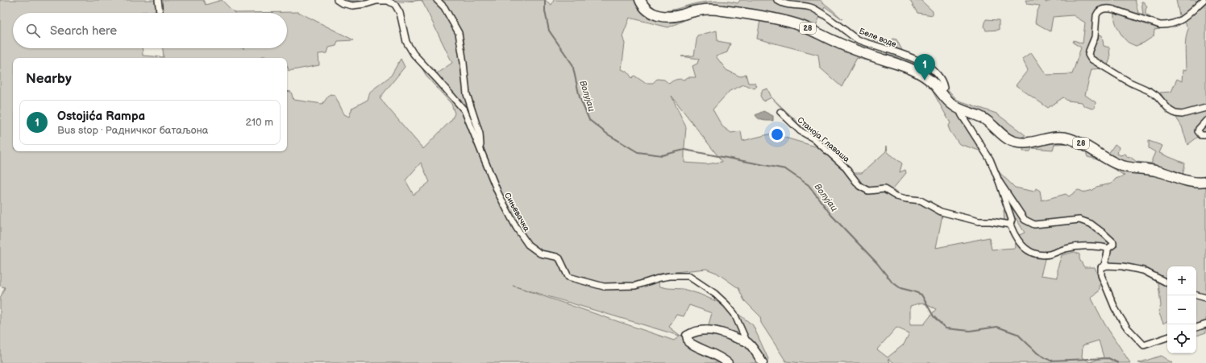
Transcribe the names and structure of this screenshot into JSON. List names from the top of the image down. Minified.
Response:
{"streets":{"main road":["28"],"street":["Беле воде","Станоја Главаша","Сињевачка"]},"crossings":[["28","Беле воде"]],"water":["Волујац"],"page":{"search":"Search here","pins":"1","heading":"Nearby","list":[{"mark":"1","name":"Ostojića Rampa","note":"Bus stop · Радничког батаљона","value":"210 m"}],"map_buttons":["+","−"]}}
